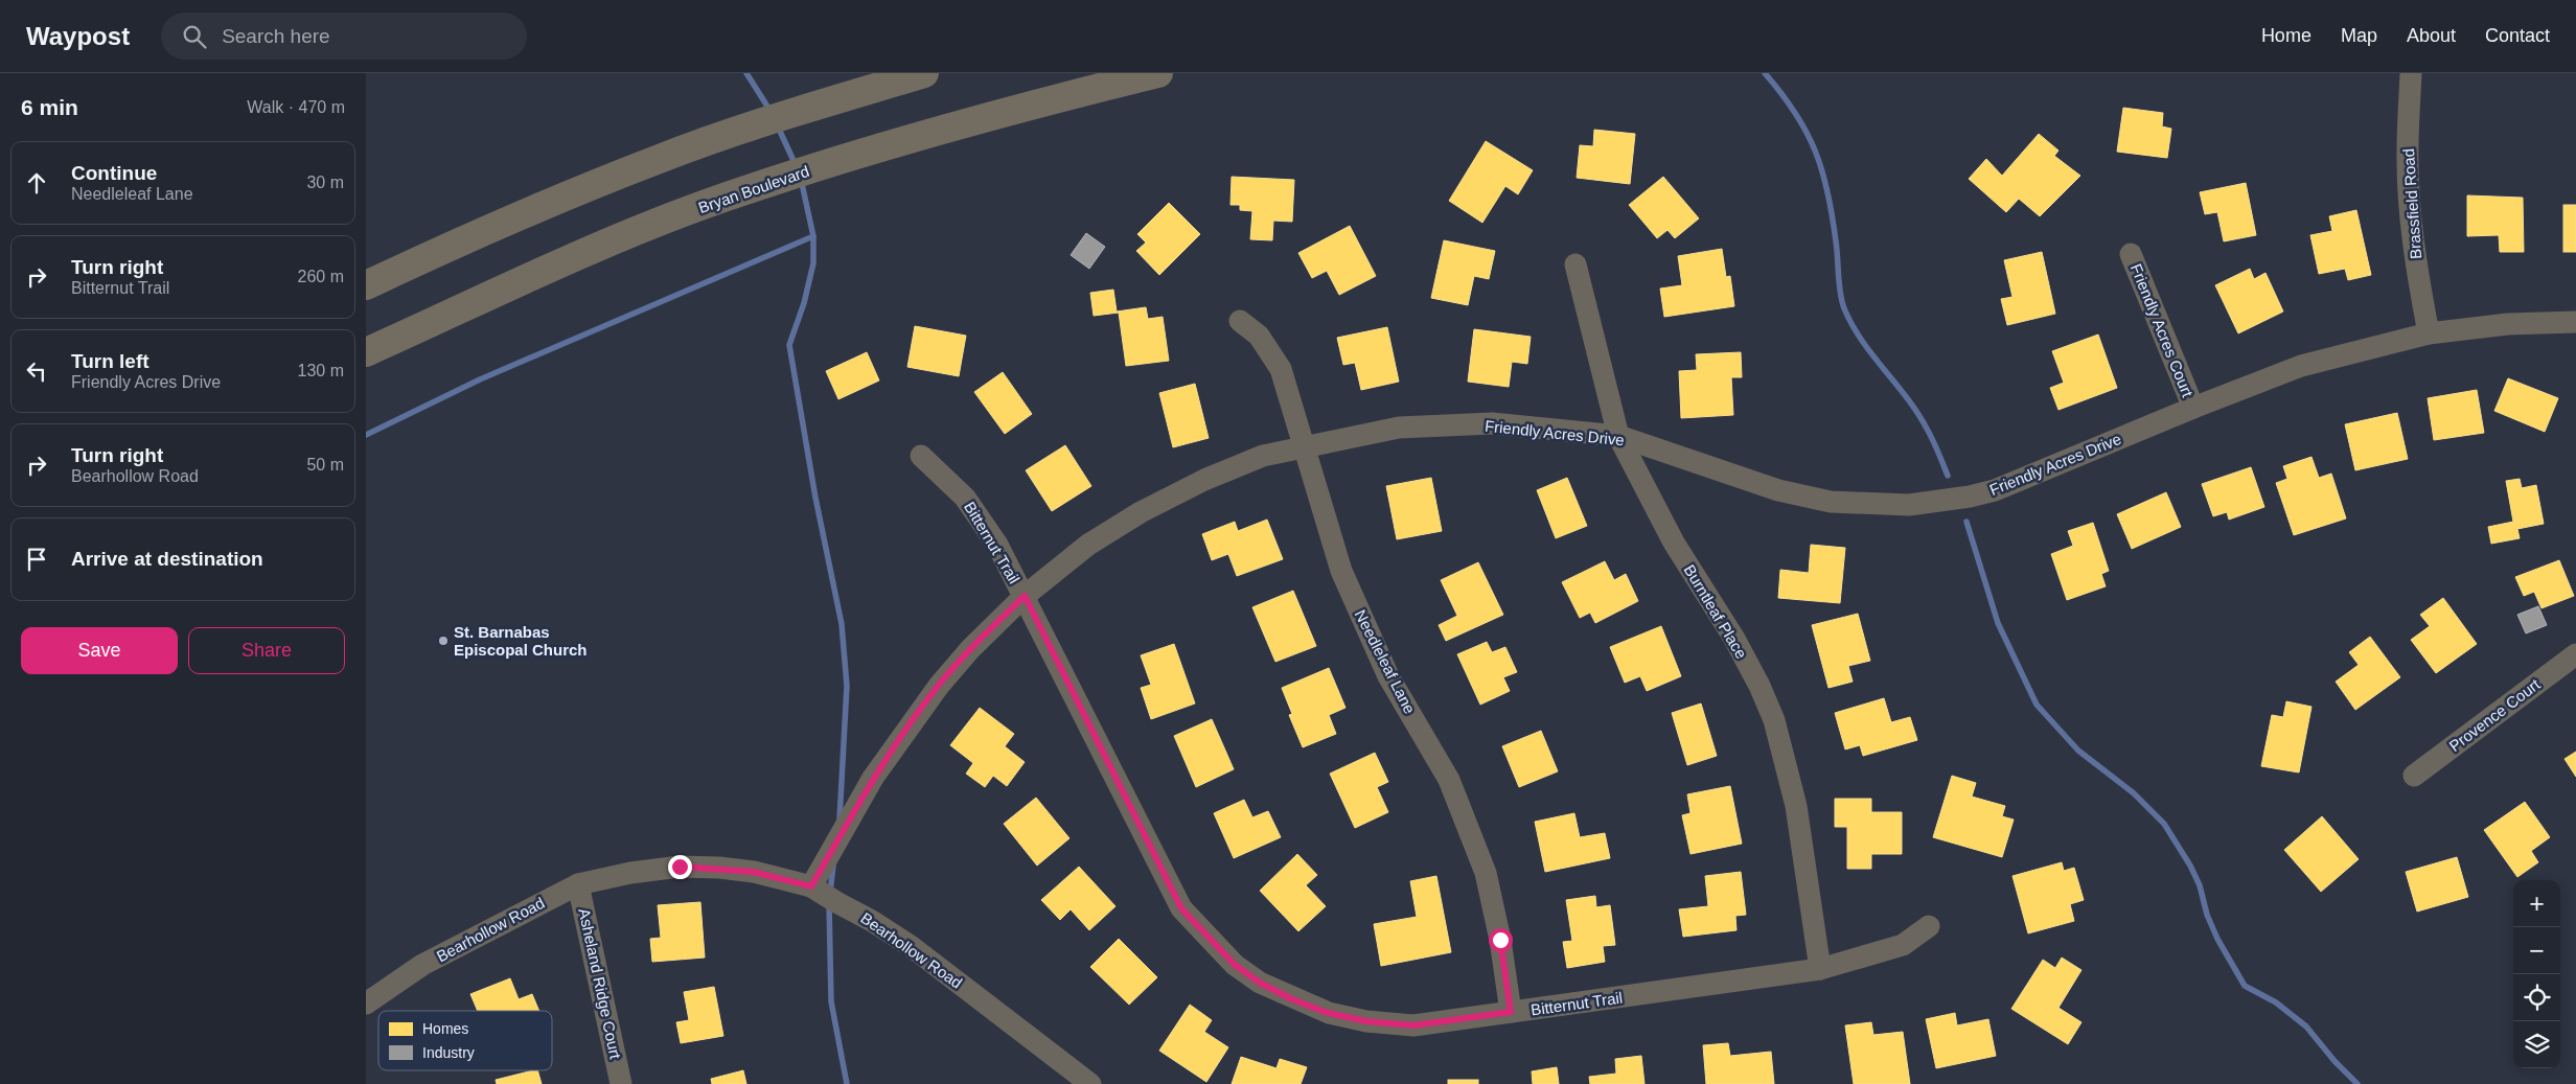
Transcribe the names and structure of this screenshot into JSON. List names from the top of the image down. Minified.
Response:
{"streets":{"highway":["Bryan Boulevard"],"street":["Brassfield Road","Friendly Acres Court","Friendly Acres Drive","Bitternut Trail","Burntleaf Place","Needleleaf Lane","Provence Court","Bearhollow Road","Asheland Ridge Court"]},"crossings":[["Brassfield Road","Friendly Acres Drive"],["Friendly Acres Court","Friendly Acres Drive"],["Friendly Acres Drive","Bitternut Trail"],["Friendly Acres Drive","Burntleaf Place"],["Friendly Acres Drive","Needleleaf Lane"],["Friendly Acres Drive","Bearhollow Road"],["Bitternut Trail","Burntleaf Place"],["Bitternut Trail","Needleleaf Lane"],["Bearhollow Road","Asheland Ridge Court"]],"places":["St. Barnabas Episcopal Church"],"legend":["Homes","Industry"],"page":{"header":"Waypost","search":"Search here","nav":["Home","Map","About","Contact"],"heading":["6 min","Walk · 470 m"],"list":[["Continue","Needleleaf Lane","30 m"],["Turn right","Bitternut Trail","260 m"],["Turn left","Friendly Acres Drive","130 m"],["Turn right","Bearhollow Road","50 m"],"Arrive at destination"],"buttons":["Save","Share"],"map_buttons":["+","−"]}}
